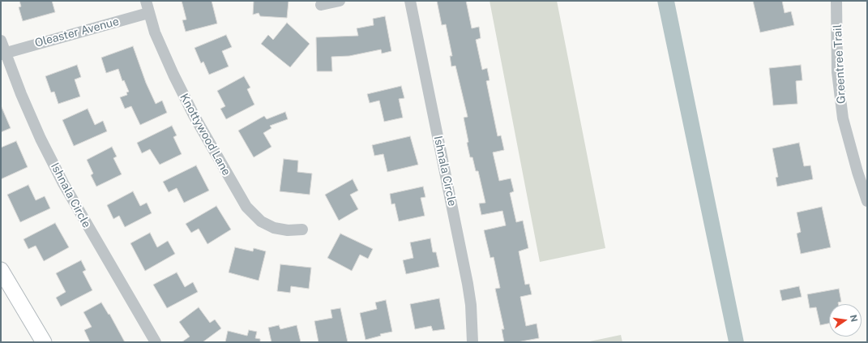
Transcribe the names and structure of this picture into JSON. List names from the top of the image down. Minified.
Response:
{"streets":{"street":["Oleaster Avenue","Greentree Trail","Knottywood Lane","Ishnala Circle"]},"crossings":[["Oleaster Avenue","Knottywood Lane"],["Oleaster Avenue","Ishnala Circle"]],"north":"right"}
